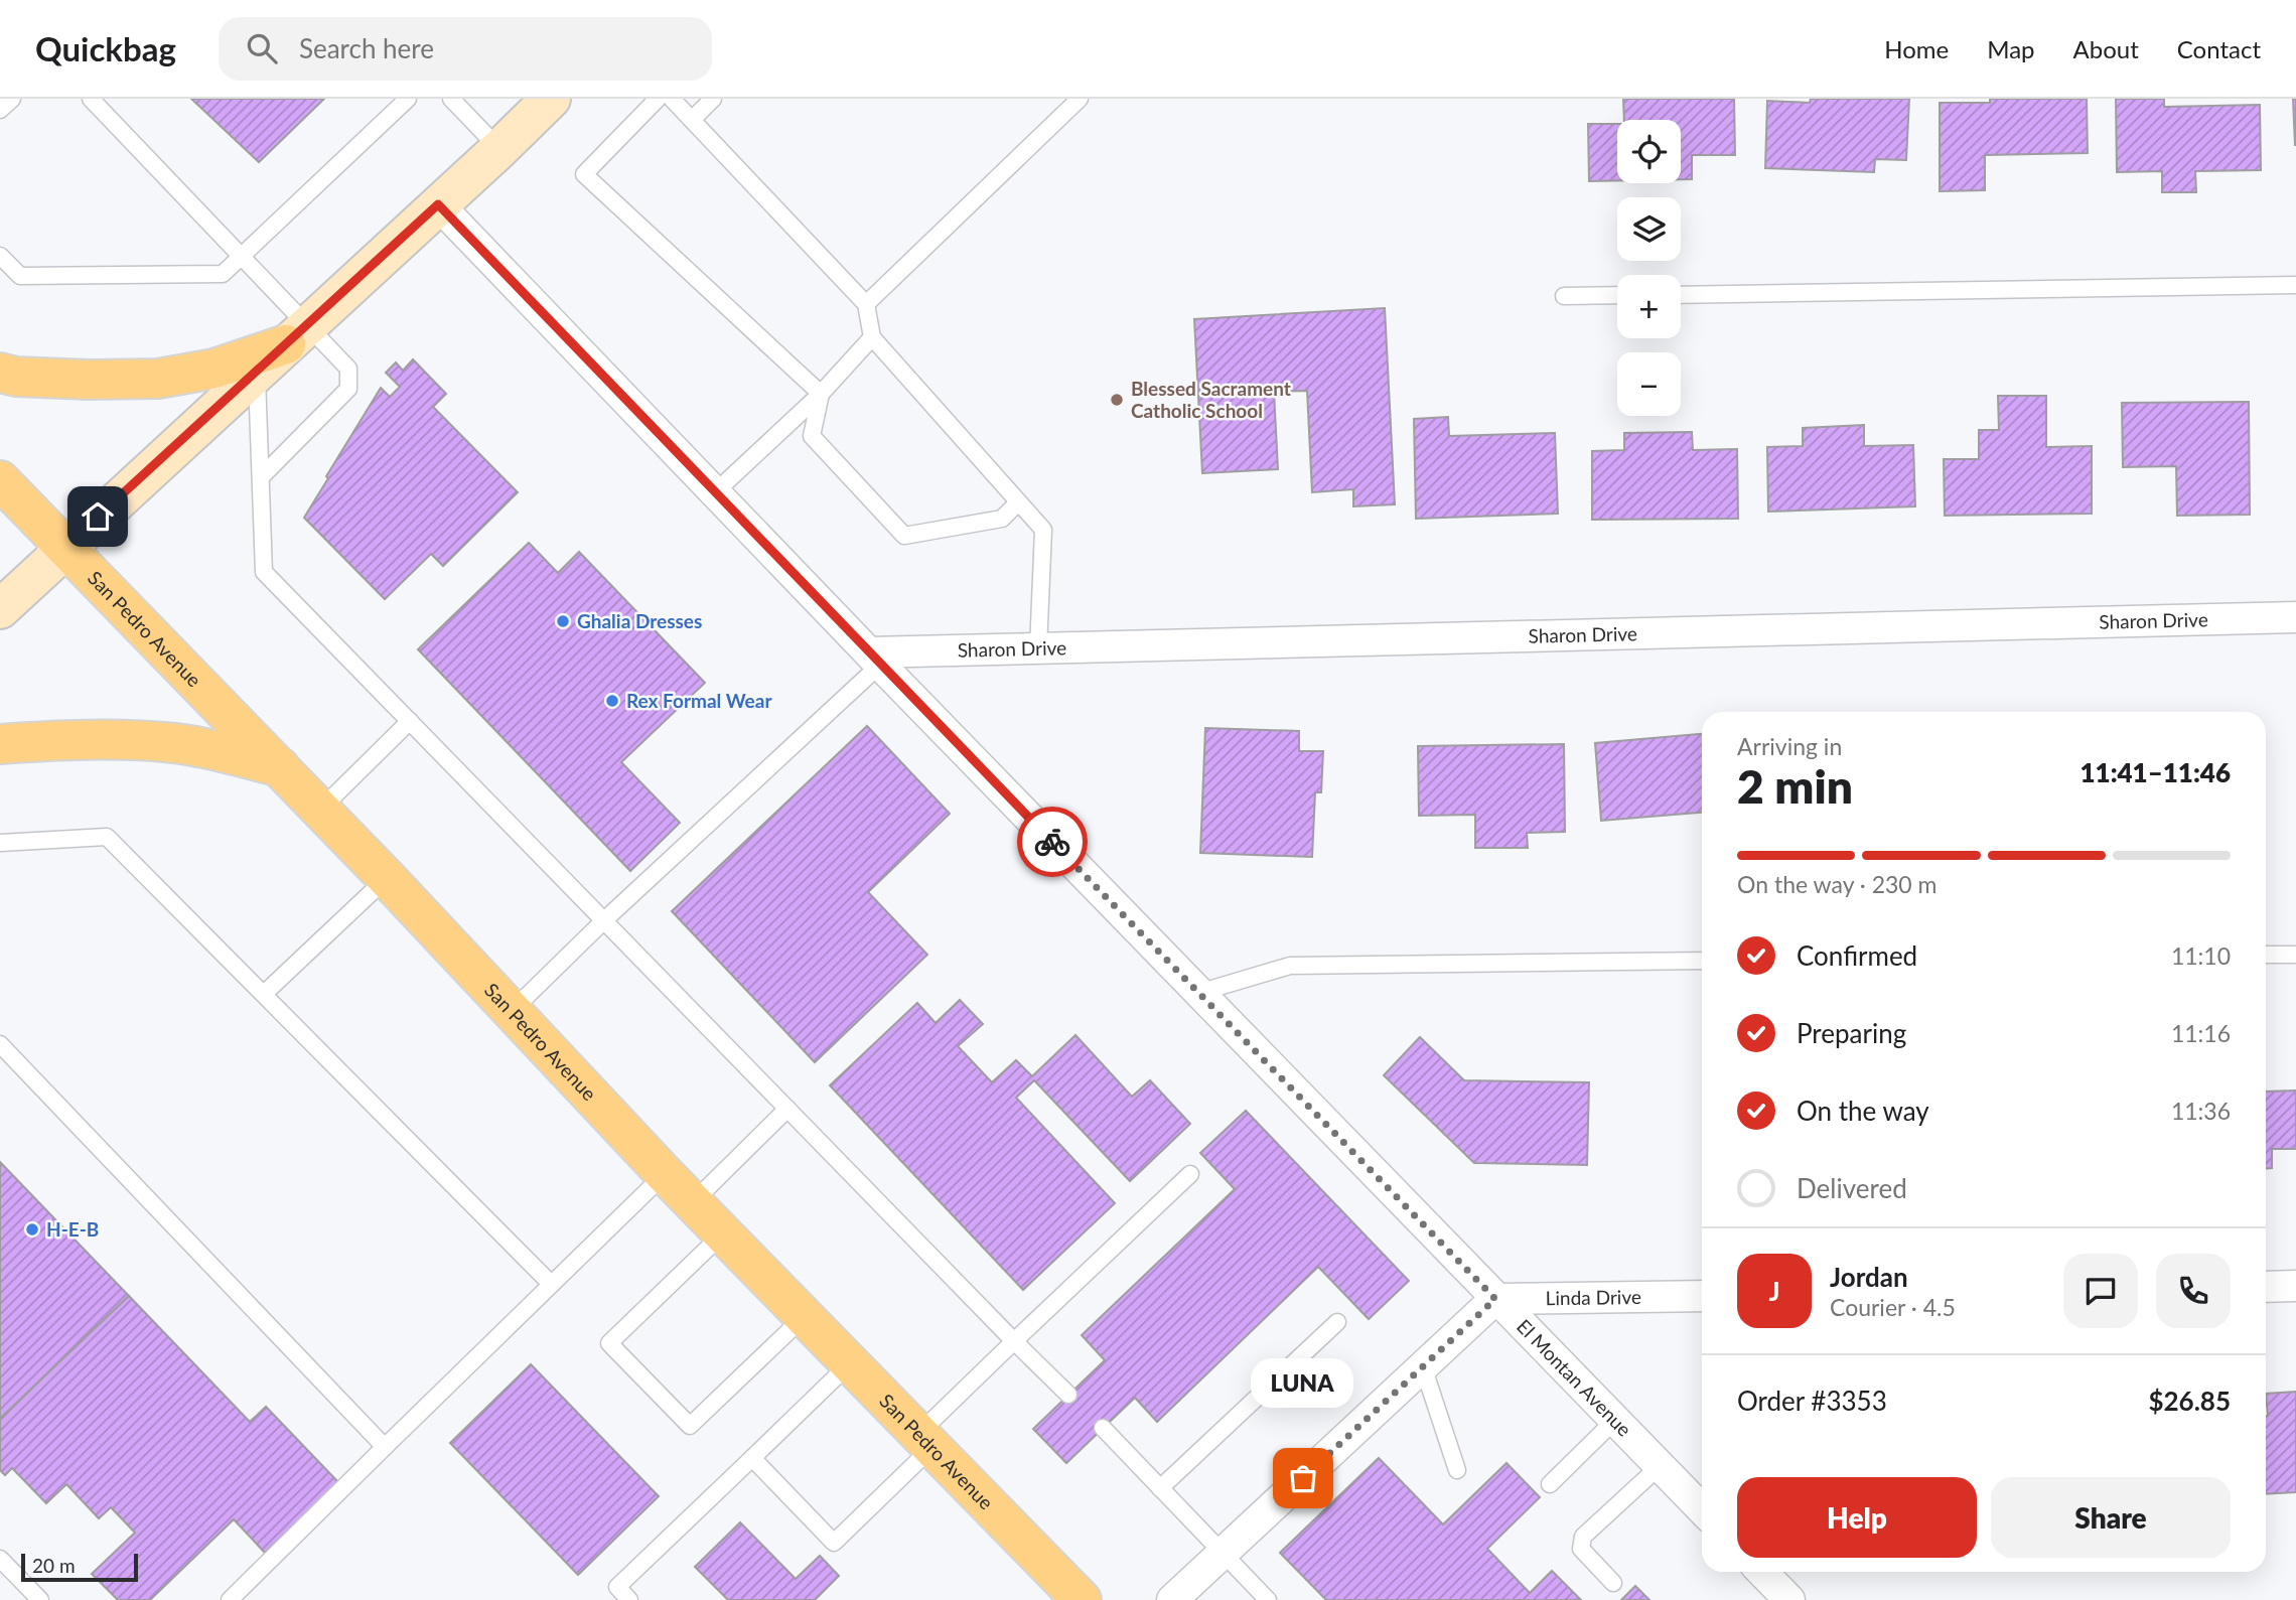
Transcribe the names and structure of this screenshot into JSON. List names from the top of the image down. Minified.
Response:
{"streets":{"main road":["San Pedro Avenue"],"street":["Sharon Drive","Linda Drive","El Montan Avenue"]},"crossings":[["Sharon Drive","El Montan Avenue"],["Linda Drive","El Montan Avenue"]],"places":["Blessed Sacrament Catholic School","Ghalia Dresses","Rex Formal Wear","H-E-B","LUNA"],"scale_bar":"20 m","page":{"header":"Quickbag","search":"Search here","nav":["Home","Map","About","Contact"],"map_buttons":["+","−"],"heading":["2 min","Arriving in","11:41–11:46"],"panel":["Jordan","Courier · 4.5","Order #3353","$26.85"],"bar":"On the way · 230 m","list":[["Confirmed","11:10"],["Preparing","11:16"],["On the way","11:36"],"Delivered"],"round":"J","bubble":"LUNA","buttons":["Help","Share"],"scale":"20 m"}}
